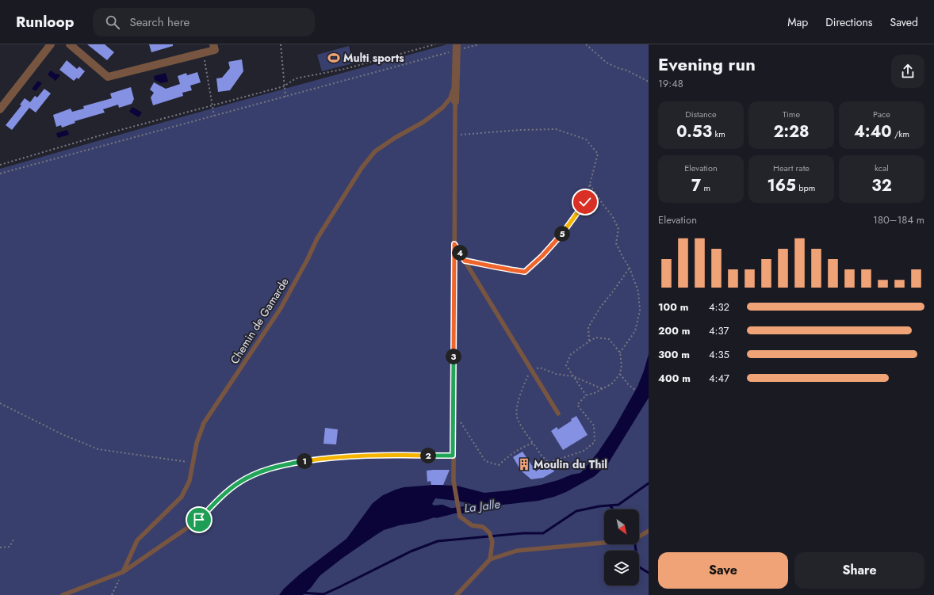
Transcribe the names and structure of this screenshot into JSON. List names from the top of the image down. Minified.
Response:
{"streets":{"lane":["Chemin de Gamarde"]},"water":["La Jalle"],"places":{"sports":["Multi sports"],"building":["Moulin du Thil"]},"north":"bottom right","page":{"header":"Runloop","search":"Search here","nav":["Map","Directions","Saved"],"heading":["Evening run","19:48"],"stats":[["Distance","0.53 km"],["Time","2:28"],["Pace","4:40 /km"],["Elevation","7 m"],["Heart rate","165 bpm"],["kcal","32"]],"chart":["Elevation","180–184 m"],"pins":["5","4","3","2","1"],"list":[{"name":"100 m","note":"4:32"},{"name":"200 m","note":"4:37"},{"name":"300 m","note":"4:35"},{"name":"400 m","note":"4:47"}],"buttons":["Save","Share"]}}
